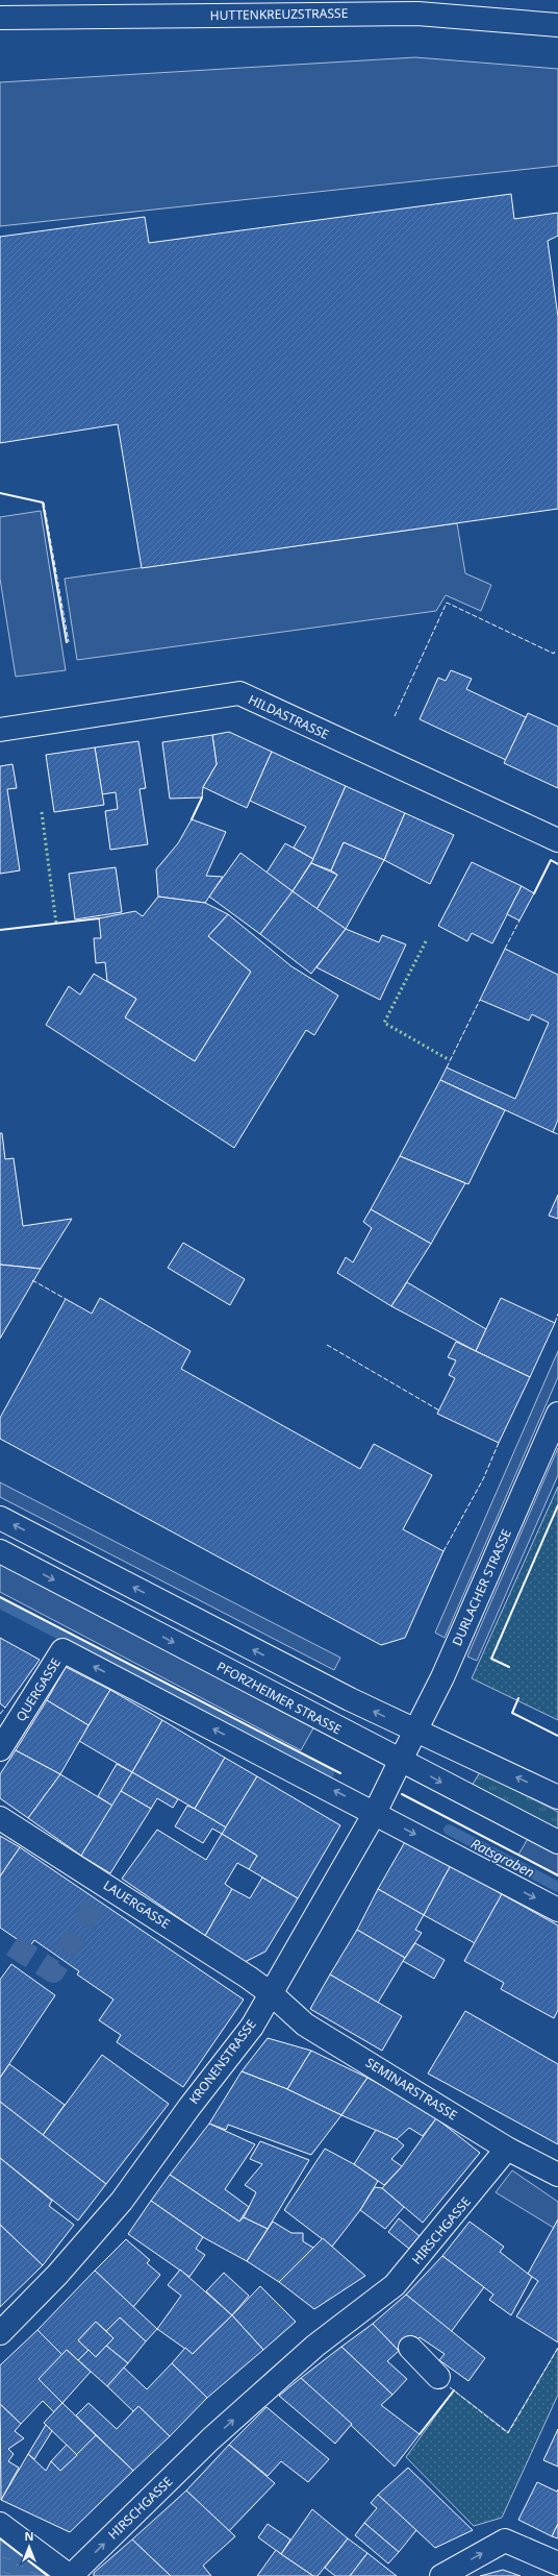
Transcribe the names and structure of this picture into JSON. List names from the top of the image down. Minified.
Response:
{"streets":{"street":["HUTTENKREUZSTRASSE","HILDASTRASSE","DURLACHER STRASSE","QUERGASSE","PFORZHEIMER STRASSE","LAUERGASSE","KRONENSTRASSE","SEMINARSTRASSE","HIRSCHGASSE"]},"crossings":[["DURLACHER STRASSE","PFORZHEIMER STRASSE"],["DURLACHER STRASSE","KRONENSTRASSE"],["QUERGASSE","KRONENSTRASSE"],["PFORZHEIMER STRASSE","KRONENSTRASSE"],["LAUERGASSE","KRONENSTRASSE"],["LAUERGASSE","SEMINARSTRASSE"],["KRONENSTRASSE","SEMINARSTRASSE"],["SEMINARSTRASSE","HIRSCHGASSE"]],"one_way":["HIRSCHGASSE"],"water":["Ratsgraben"],"north":"top"}
